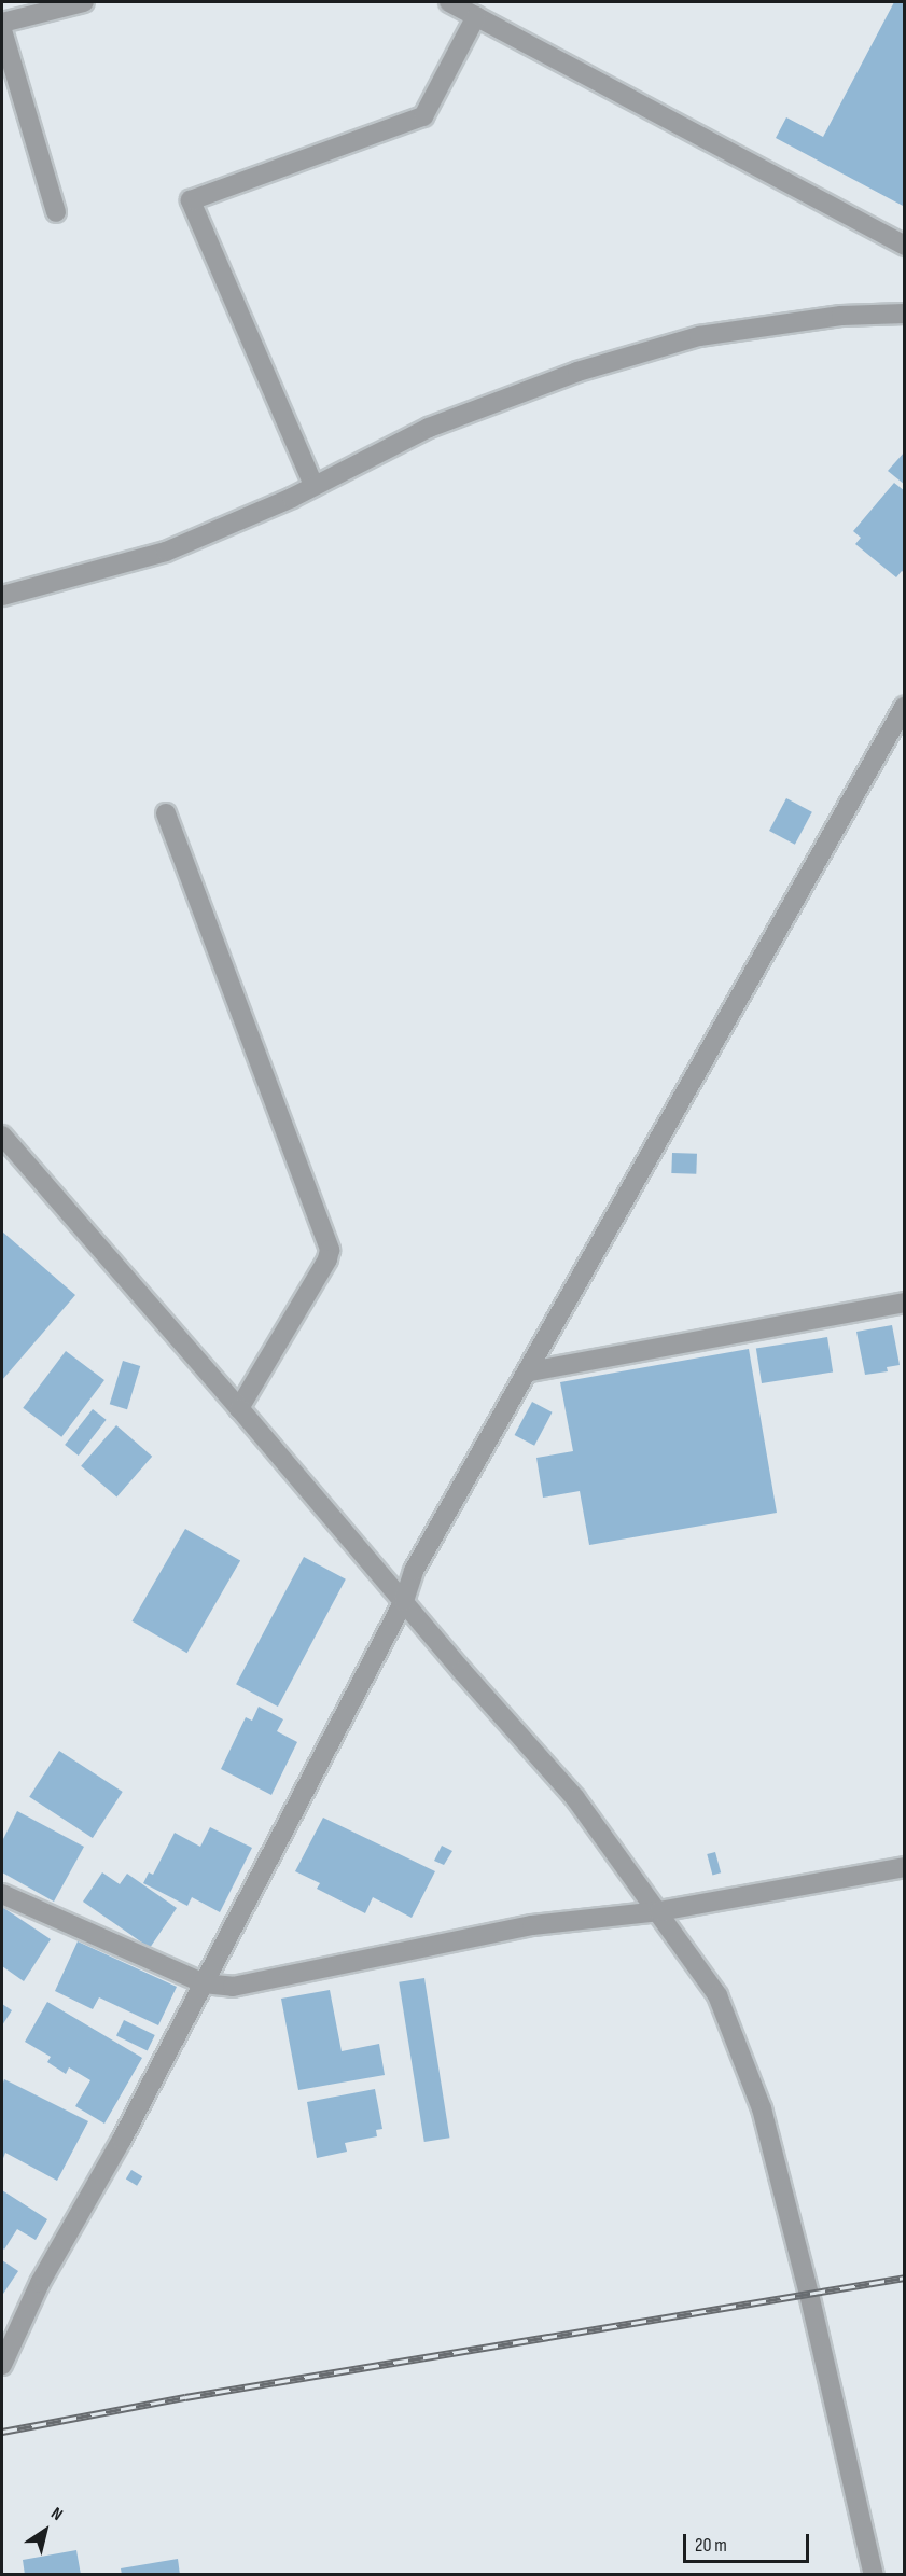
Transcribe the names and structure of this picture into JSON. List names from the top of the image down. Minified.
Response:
{"scale_bar":"20 m","north":"top right"}
